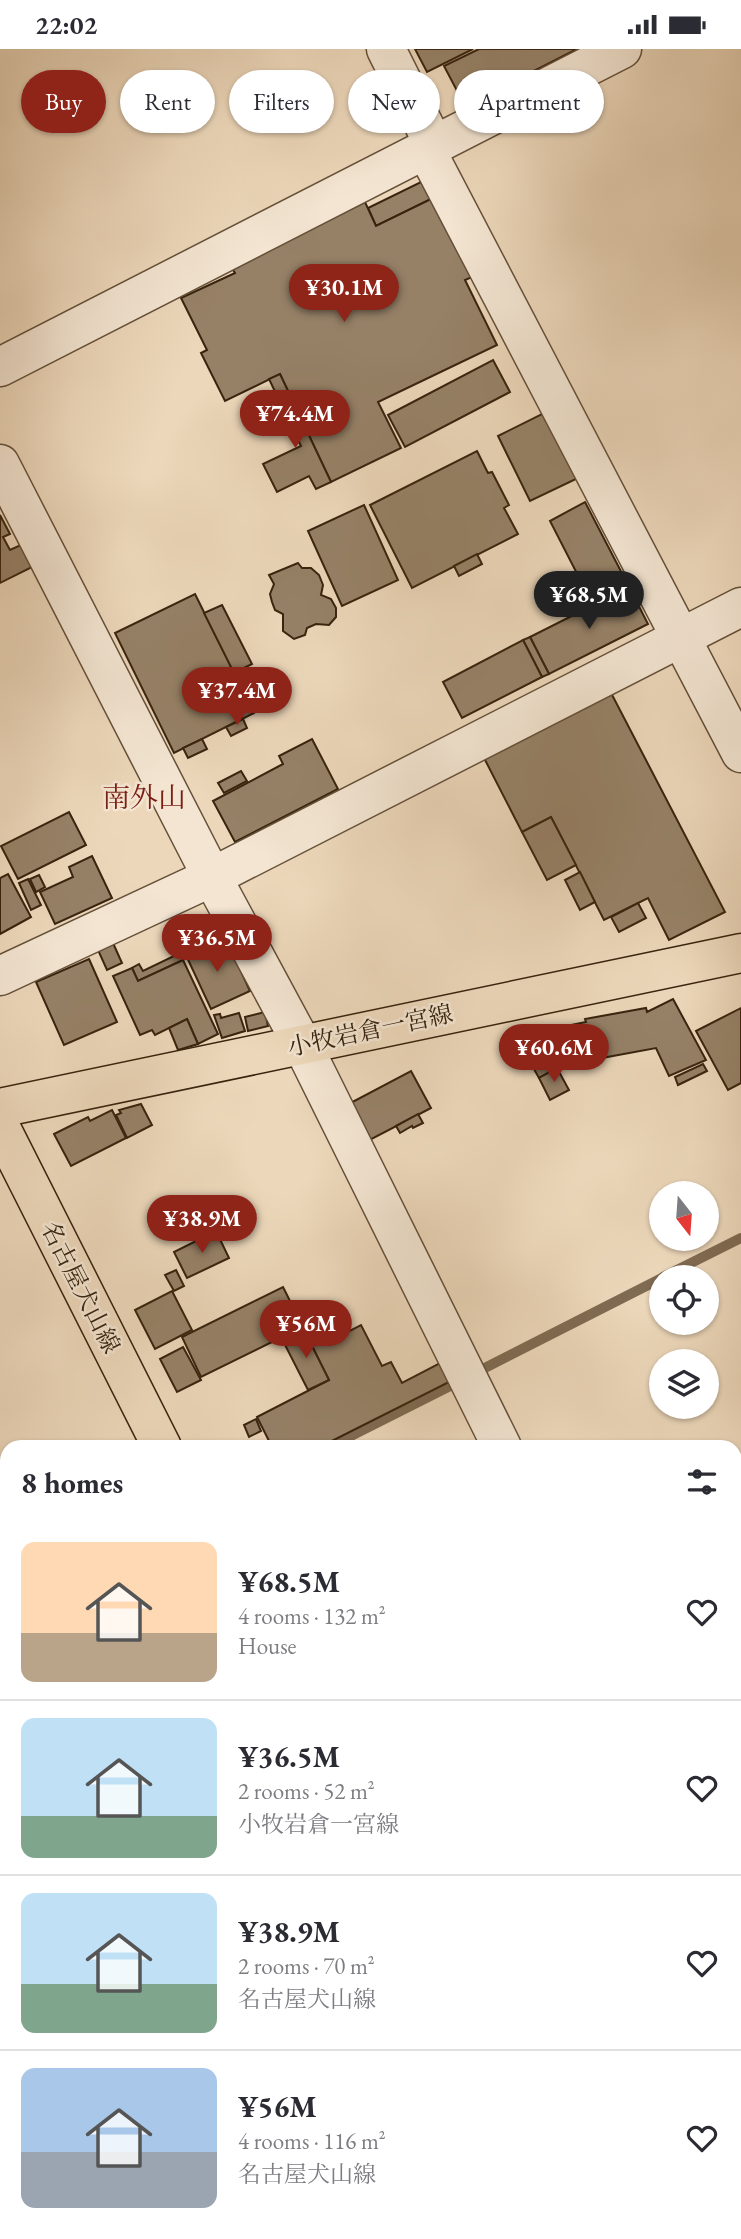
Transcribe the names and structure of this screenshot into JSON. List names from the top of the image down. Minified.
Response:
{"streets":{"main road":["小牧岩倉一宮線","名古屋犬山線"]},"districts":["南外山"],"north":"bottom","page":{"status":"22:02","chip":["Buy","Rent","Filters","New","Apartment"],"price":["¥30.1M","¥74.4M","¥68.5M","¥37.4M","¥36.5M","¥60.6M","¥38.9M","¥56M"],"heading":"8 homes","list":[{"name":"¥68.5M","note":"4 rooms · 132 m² · House"},{"name":"¥36.5M","note":"2 rooms · 52 m² · 小牧岩倉一宮線"},{"name":"¥38.9M","note":"2 rooms · 70 m² · 名古屋犬山線"},{"name":"¥56M","note":"4 rooms · 116 m² · 名古屋犬山線"}]}}
